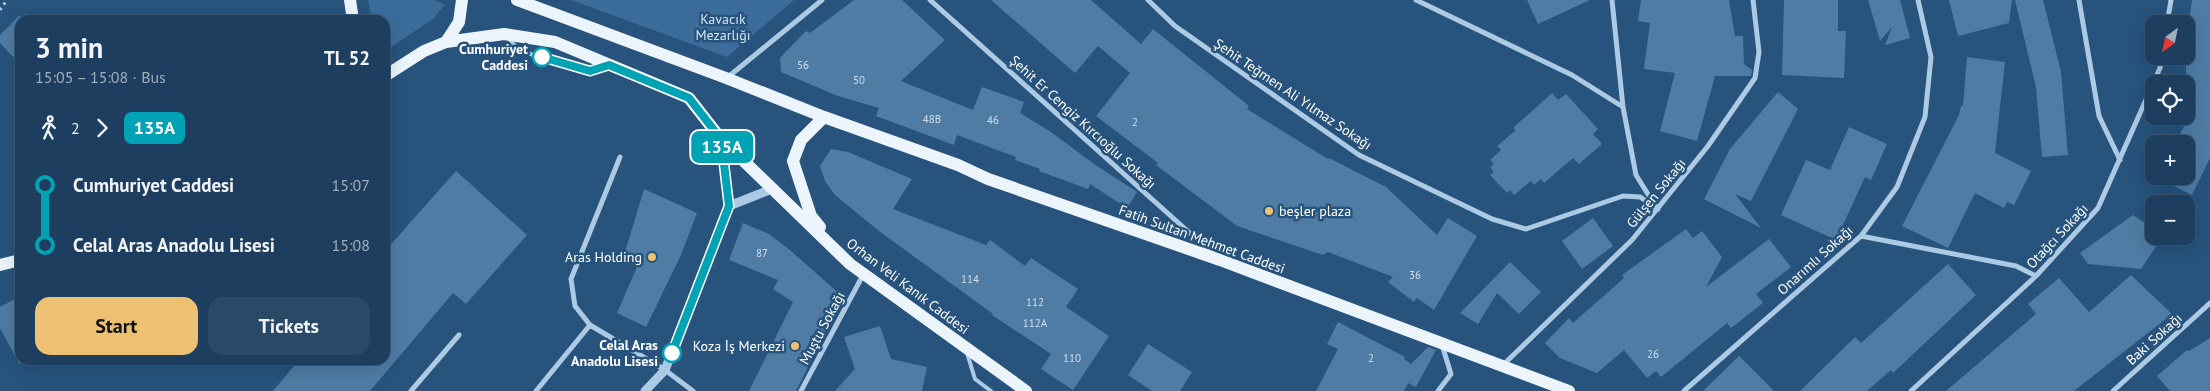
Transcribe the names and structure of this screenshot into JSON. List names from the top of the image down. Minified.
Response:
{"streets":{"main road":["Fatih Sultan Mehmet Caddesi","Orhan Veli Kanık Caddesi"],"street":["Şehit Teğmen Ali Yılmaz Sokağı","Şehit Er Cengiz Kırcıoğlu Sokağı","Gülşen Sokağı","Otağcı Sokağı","Onarımlı Sokağı","Muştu Sokağı","Baki Sokağı"]},"crossings":[["Şehit Teğmen Ali Yılmaz Sokağı","Gülşen Sokağı"],["Şehit Er Cengiz Kırcıoğlu Sokağı","Fatih Sultan Mehmet Caddesi"],["Gülşen Sokağı","Fatih Sultan Mehmet Caddesi"],["Orhan Veli Kanık Caddesi","Muştu Sokağı"]],"parks":["Kavacık Mezarlığı"],"places":["Cumhuriyet Caddesi","beşler plaza","Aras Holding","Koza İş Merkezi","Celal Aras Anadolu Lisesi"],"lines":["bus line 135A"],"house_numbers":["56","50","48B","46","2","87","36","114","112","112A","26","110","2"],"north":"bottom left","page":{"on_map":"135A","map_buttons":["+","−"],"heading":["3 min","15:05 – 15:08 · Bus","TL 52"],"legs":["2","135A"],"list":[{"name":"Cumhuriyet Caddesi","value":"15:07"},{"name":"Celal Aras Anadolu Lisesi","value":"15:08"}],"buttons":["Start","Tickets"]}}
